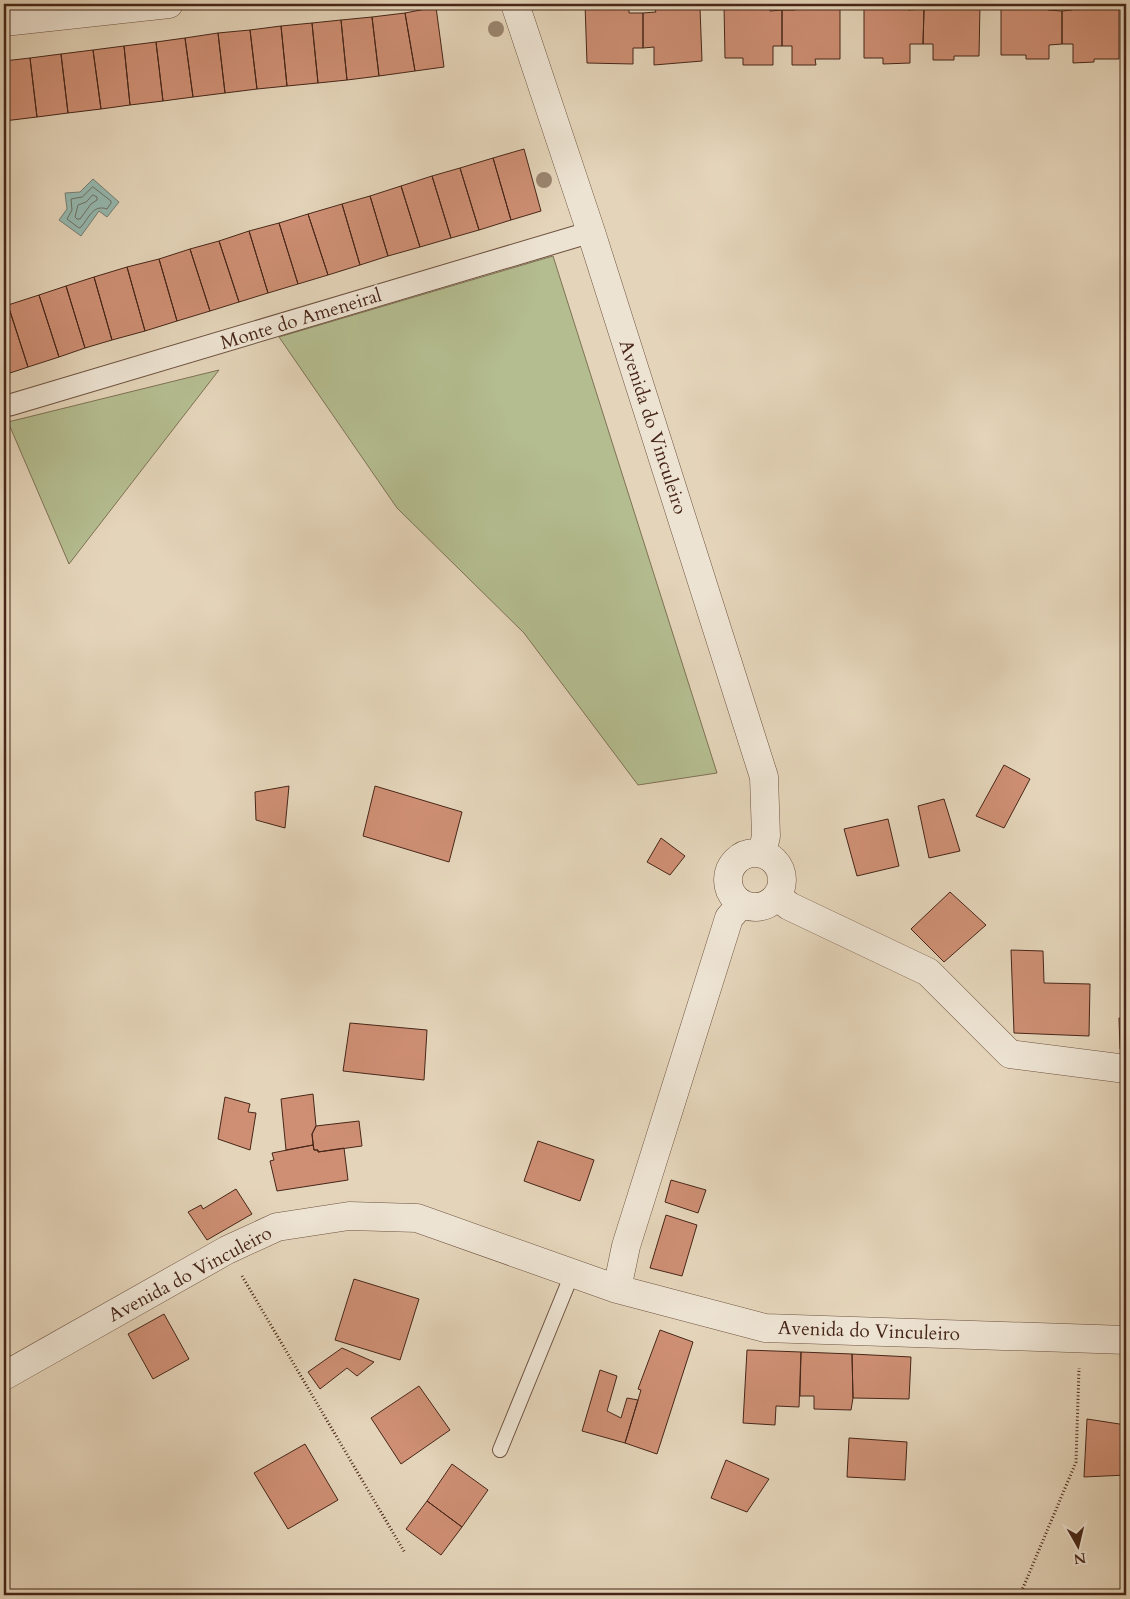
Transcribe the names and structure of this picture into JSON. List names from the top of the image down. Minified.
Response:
{"streets":{"street":["Monte do Ameneiral","Avenida do Vinculeiro"]},"crossings":[["Monte do Ameneiral","Avenida do Vinculeiro"]],"north":"bottom"}
